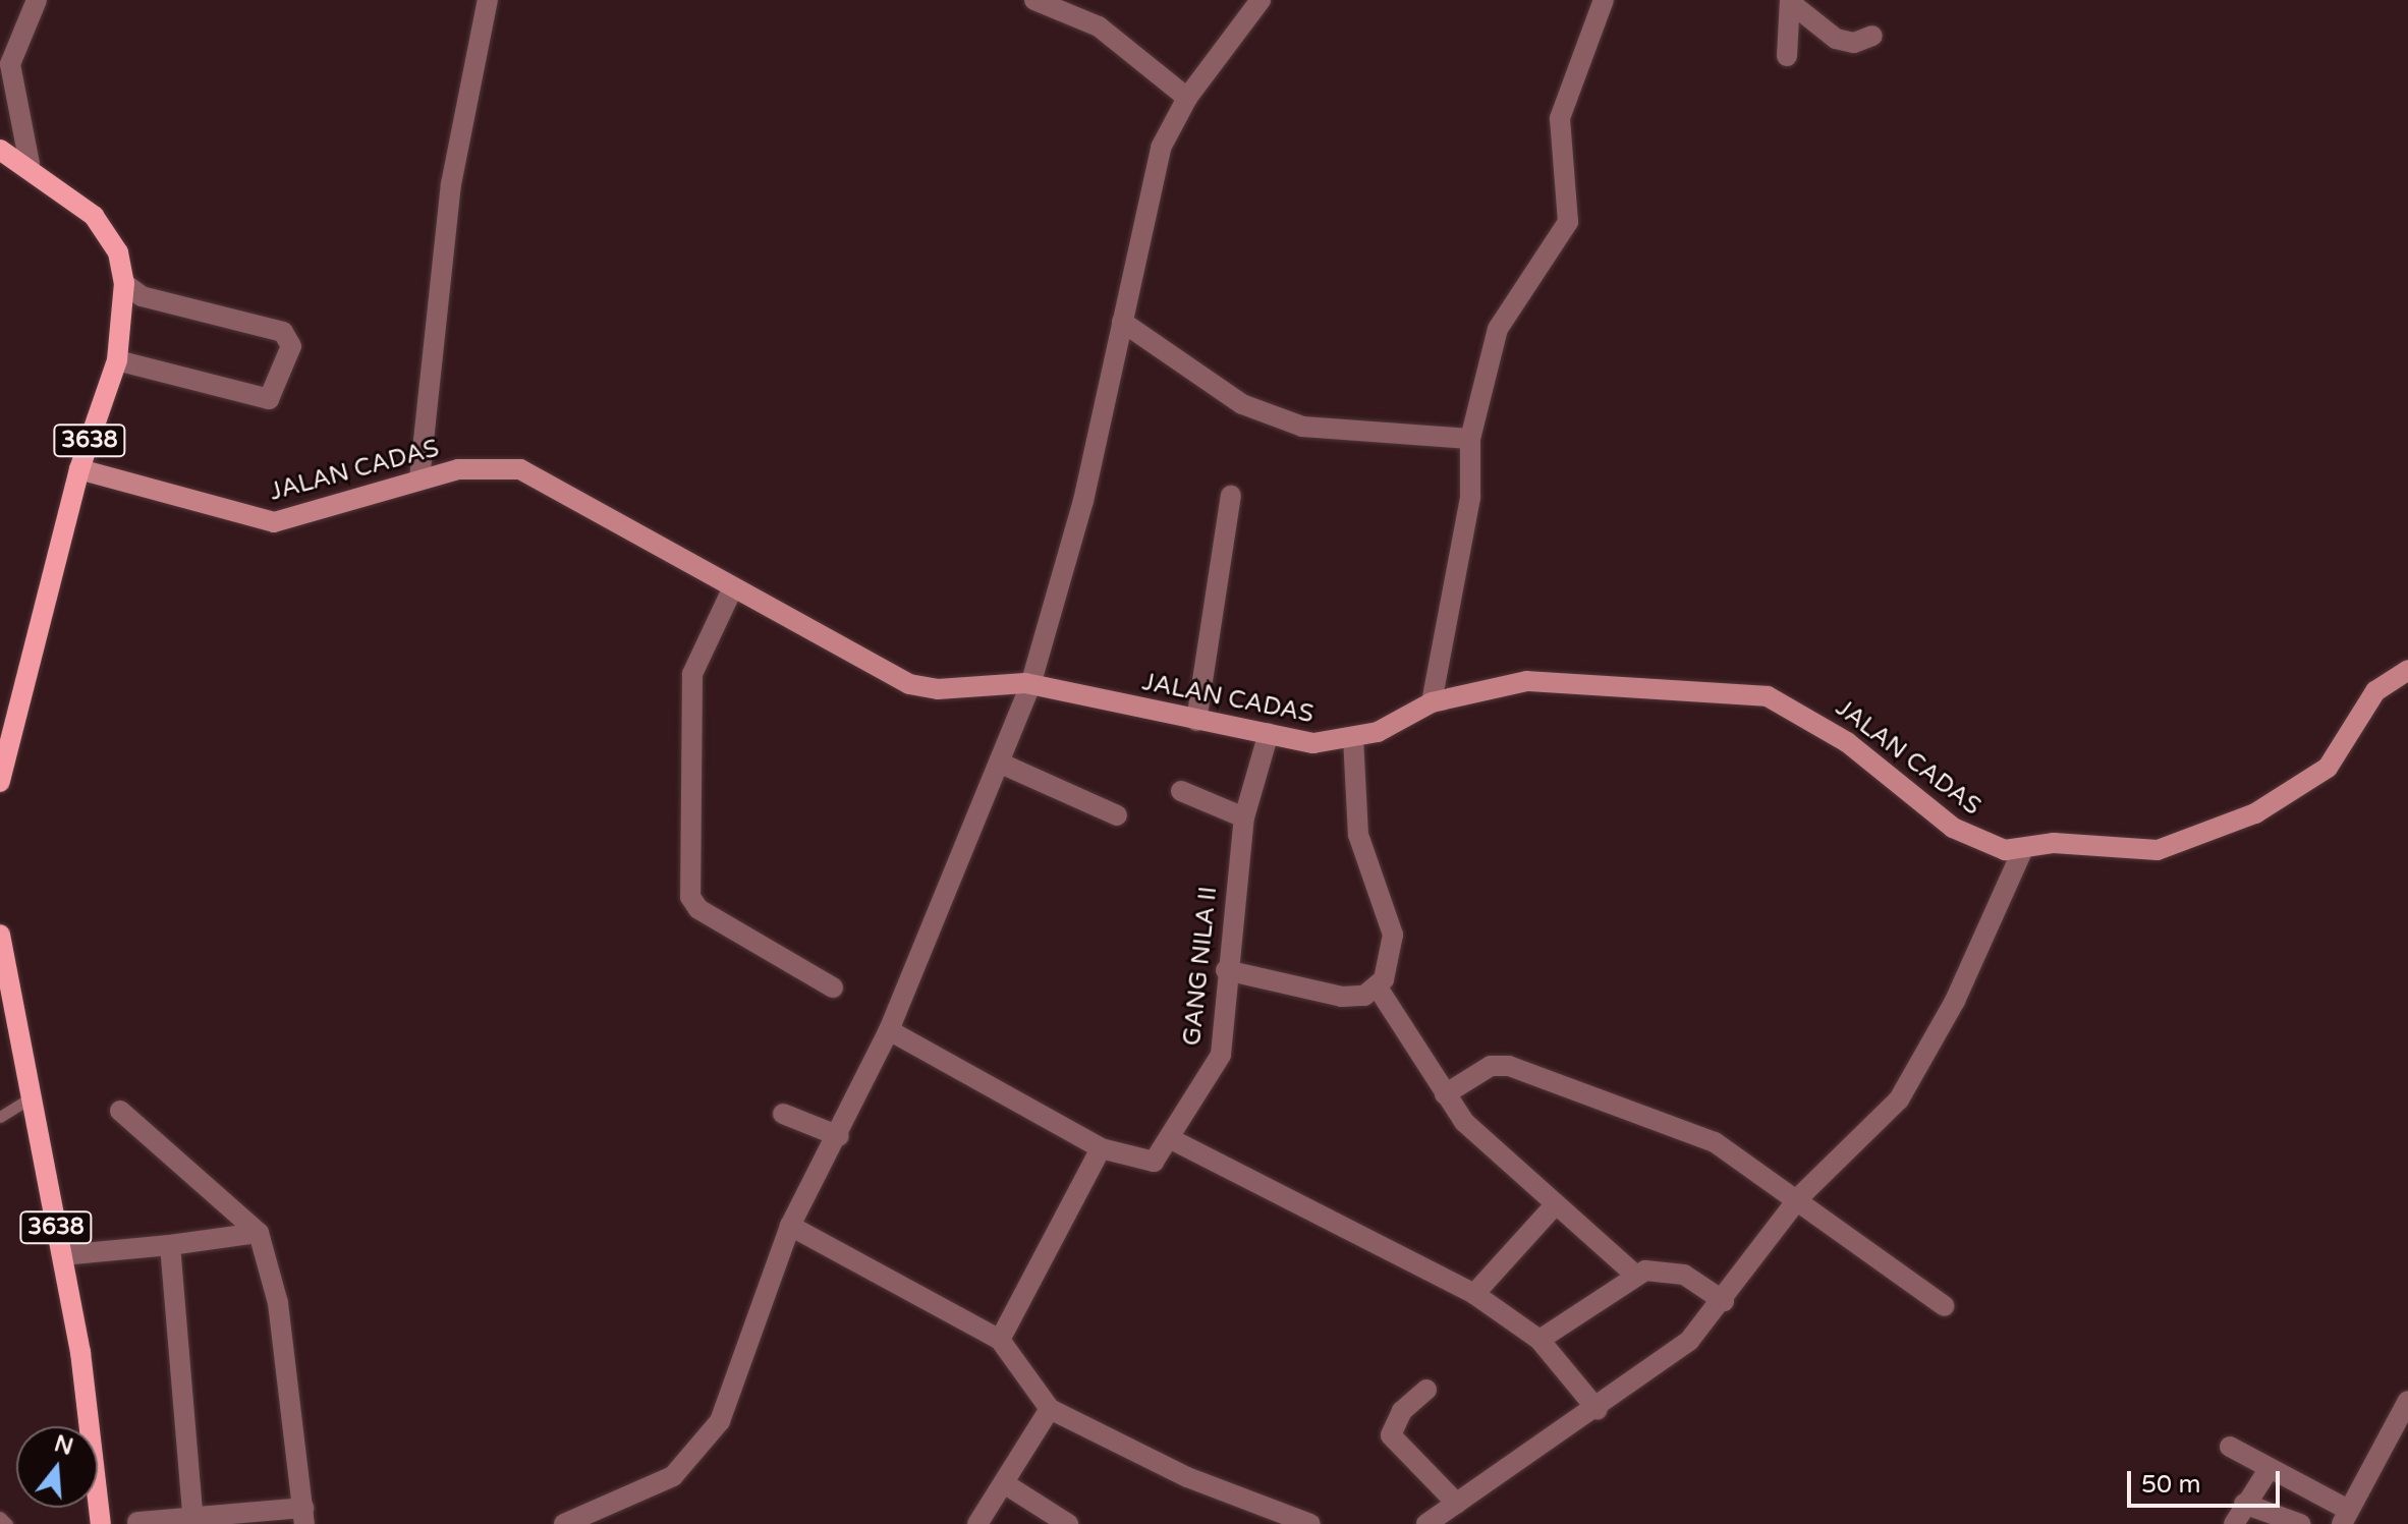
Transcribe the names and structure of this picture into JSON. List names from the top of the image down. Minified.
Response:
{"streets":{"main road":["3638"],"street":["JALAN CADAS","GANG NILA II"]},"crossings":[["3638","JALAN CADAS"],["JALAN CADAS","GANG NILA II"]],"scale_bar":"50 m","north":"top"}
